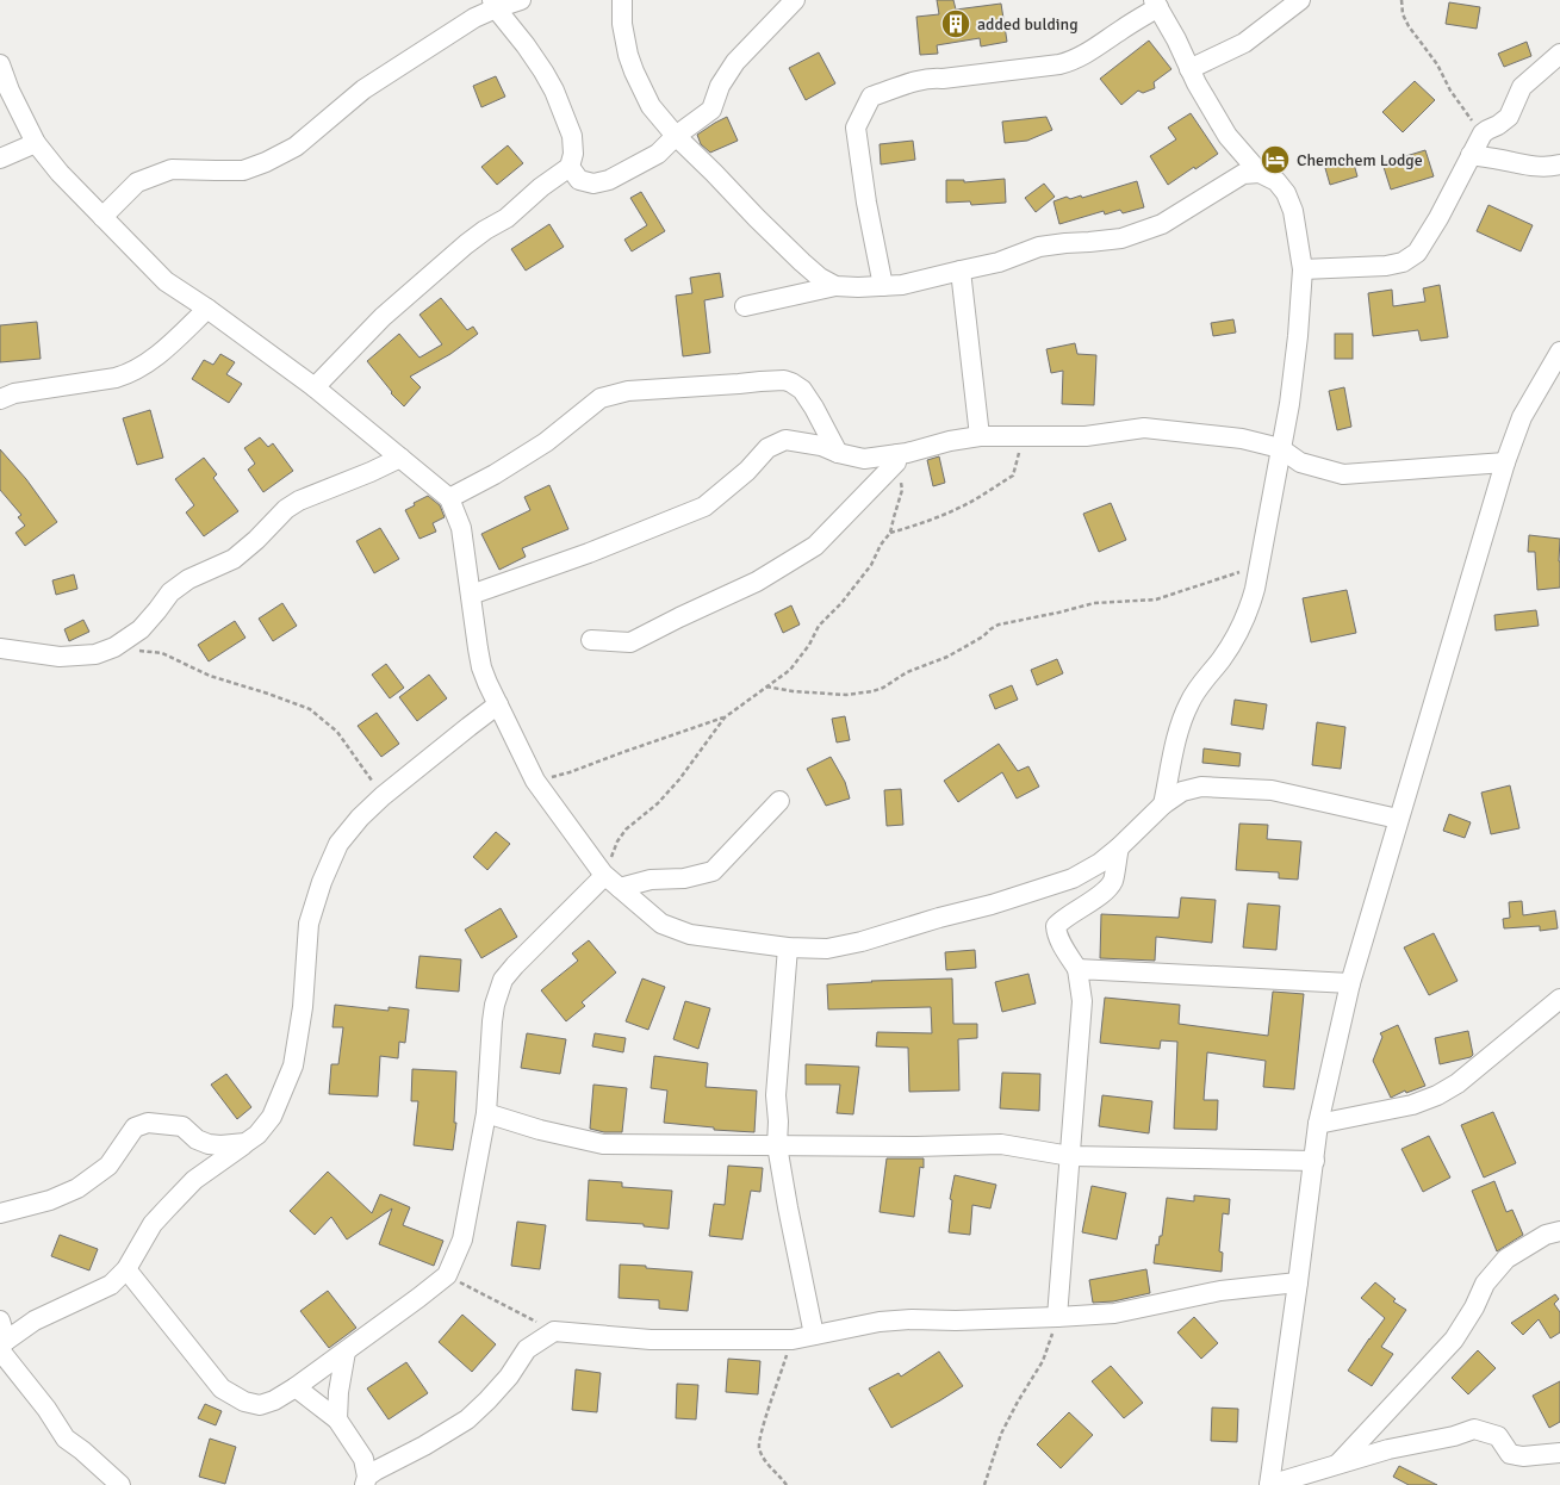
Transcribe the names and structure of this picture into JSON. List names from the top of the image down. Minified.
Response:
{"places":{"building":["added bulding"],"hotel":["Chemchem Lodge"]}}
